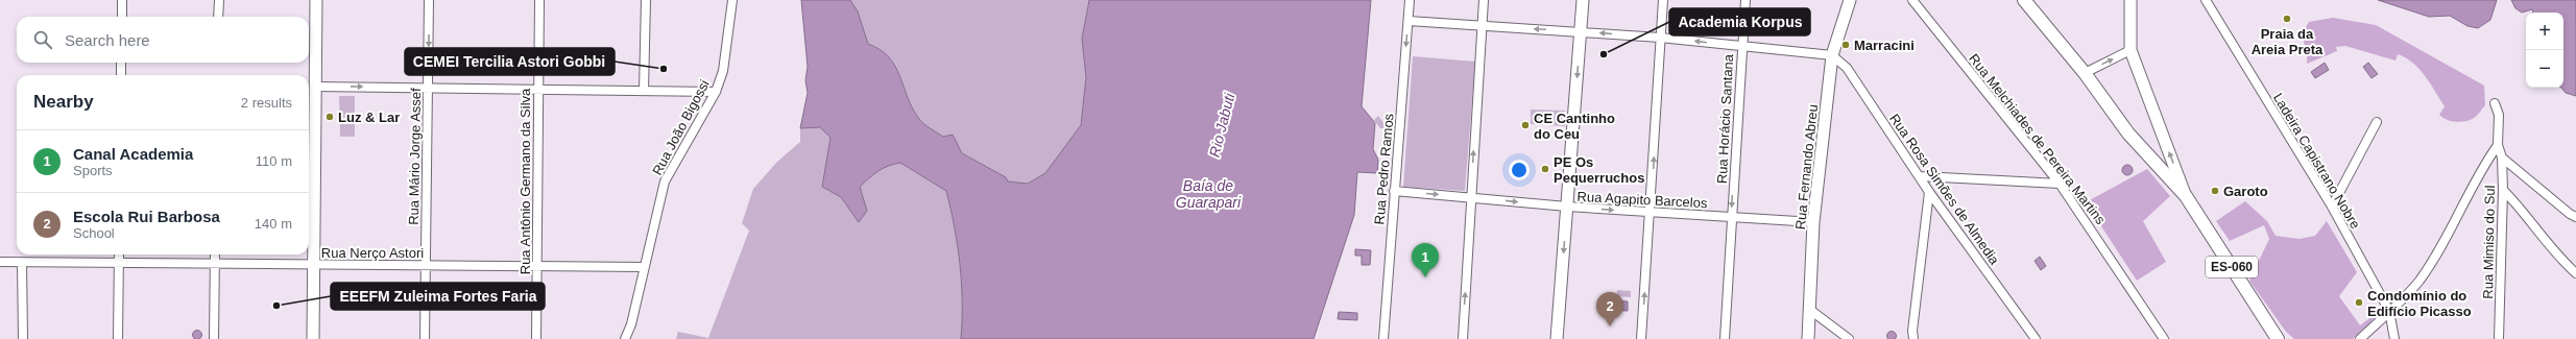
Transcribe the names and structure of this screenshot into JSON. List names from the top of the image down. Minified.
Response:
{"streets":{"main road":["ES-060"],"street":["Rua Horácio Santana","Rua João Bigossi","Rua Melchiades de Pereira Martins","Rua Mário Jorge Assef","Ladeira Capistrano Nobre","Rua Fernando Abreu","Rua Pedro Ramos","Rua Antônio Germano da Silva","Rua Rosa Simões de Almedia","Rua Agapito Barcelos","Rua Mimiso do Sul","Rua Nerço Astori"]},"crossings":[["Rua Horácio Santana","Rua Agapito Barcelos"],["Rua João Bigossi","Rua Nerço Astori"],["Rua Mário Jorge Assef","Rua Nerço Astori"],["Rua Fernando Abreu","Rua Rosa Simões de Almedia"],["Rua Fernando Abreu","Rua Agapito Barcelos"],["Rua Pedro Ramos","Rua Agapito Barcelos"],["Rua Antônio Germano da Silva","Rua Nerço Astori"]],"one_way":["Rua Horácio Santana","Rua Agapito Barcelos"],"water":["Rio Jabuti","Baía de Guarapari"],"places":["Praia da Areia Preta","Marracini","Academia Korpus","CEMEI Tercilia Astori Gobbi","Luz & Lar","CE Cantinho do Ceu","PE Os Pequerruchos","Garoto","Condomínio do Edifício Picasso","EEEFM Zuleima Fortes Faria"],"page":{"map_buttons":["+","−"],"search":"Search here","heading":["Nearby","2 results"],"list":[{"mark":"1","name":"Canal Academia","note":"Sports","value":"110 m"},{"mark":"2","name":"Escola Rui Barbosa","note":"School","value":"140 m"}],"pins":["1","2"]}}
